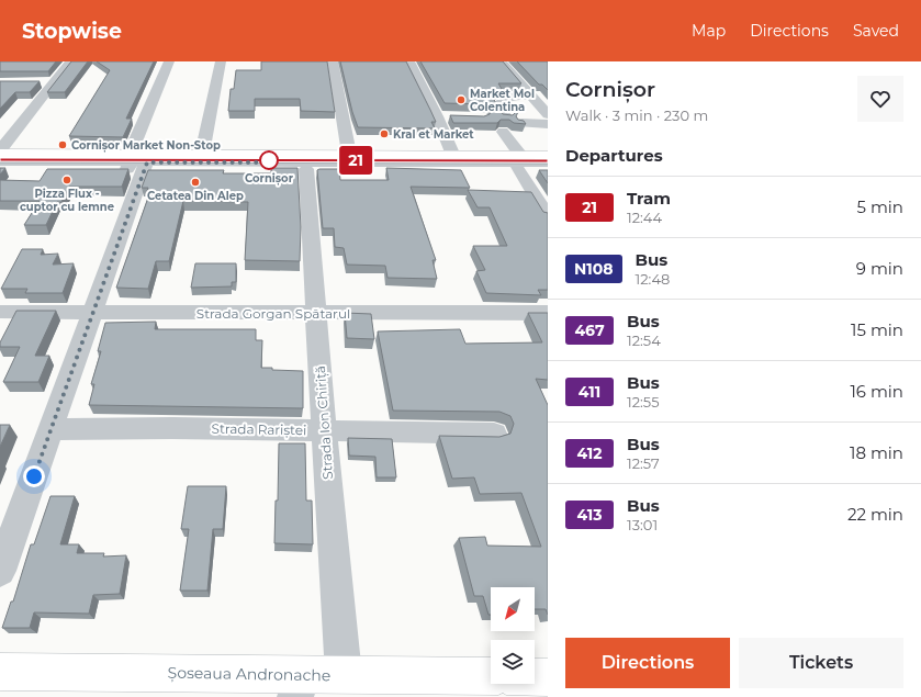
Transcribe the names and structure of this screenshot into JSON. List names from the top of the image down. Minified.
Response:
{"streets":{"main road":["Șoseaua Andronache"],"street":["Strada Gorgan Spătarul","Strada Ion Chiriță","Strada Rariștei"]},"crossings":[["Strada Gorgan Spătarul","Strada Ion Chiriță"],["Strada Ion Chiriță","Strada Rariștei"],["Strada Ion Chiriță","Șoseaua Andronache"]],"places":["Market Mol Colentina","Kral et Market","Cornișor Market Non-Stop","Cornișor","Pizza Flux - cuptor cu lemne","Cetatea Din Alep"],"lines":["tram line 21"],"north":"bottom left","page":{"header":"Stopwise","nav":["Map","Directions","Saved"],"on_map":"21","heading":[["Cornișor","Walk · 3 min · 230 m"],"Departures"],"list":[{"mark":"21","name":"Tram","note":"12:44","value":"5 min"},{"mark":"N108","name":"Bus","note":"12:48","value":"9 min"},{"mark":"467","name":"Bus","note":"12:54","value":"15 min"},{"mark":"411","name":"Bus","note":"12:55","value":"16 min"},{"mark":"412","name":"Bus","note":"12:57","value":"18 min"},{"mark":"413","name":"Bus","note":"13:01","value":"22 min"}],"buttons":["Directions","Tickets"]}}
